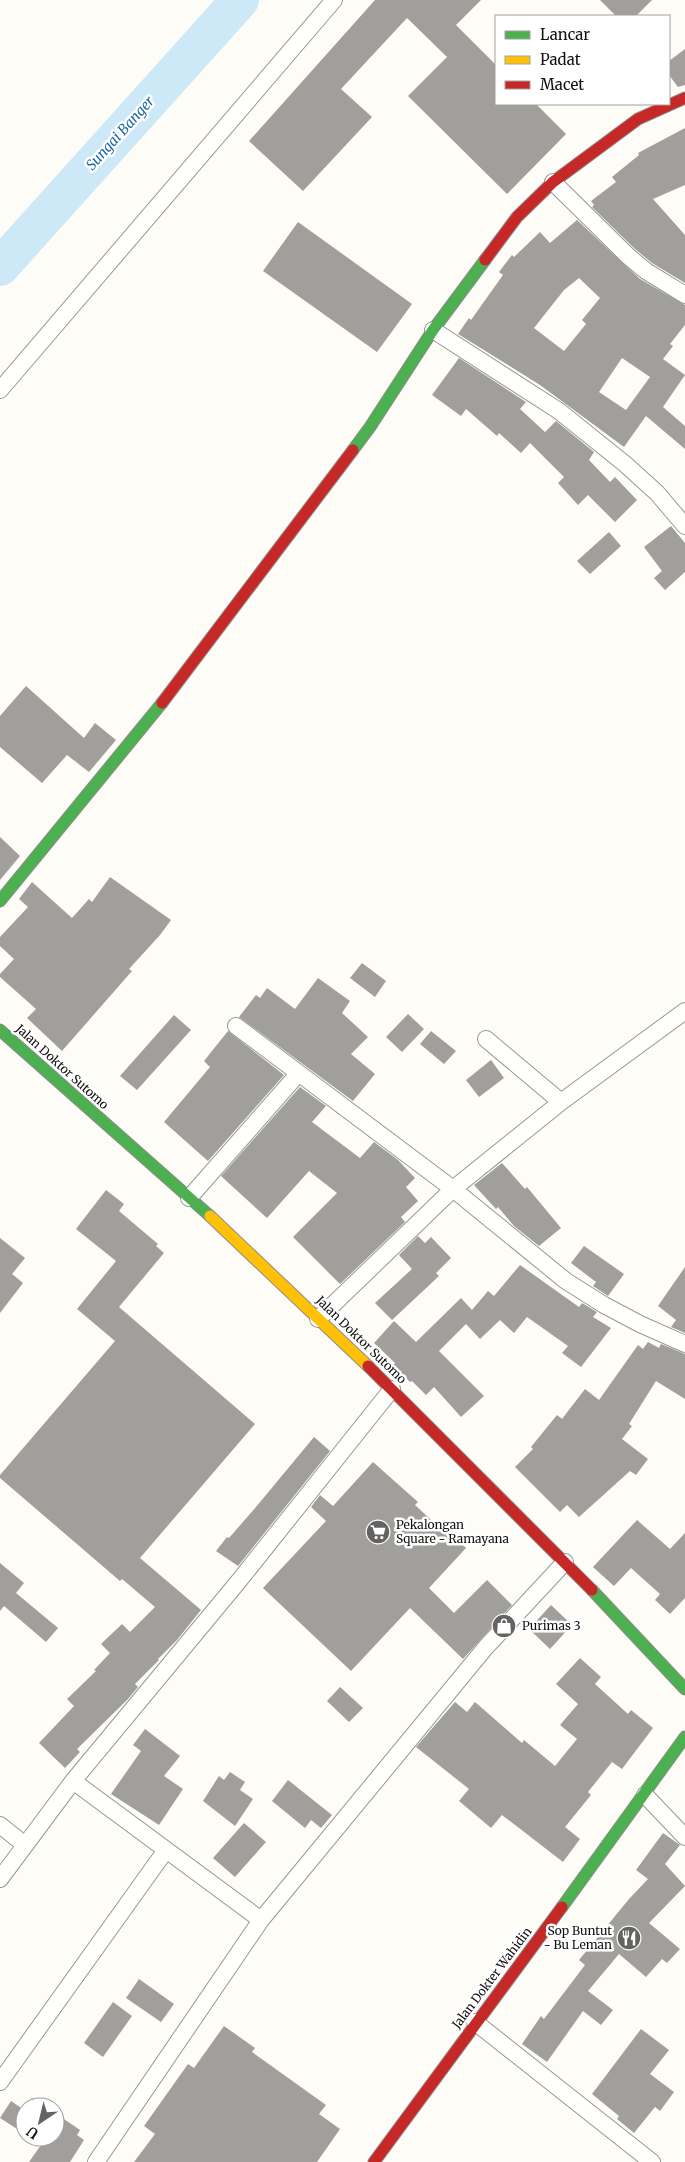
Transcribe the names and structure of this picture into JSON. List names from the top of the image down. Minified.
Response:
{"streets":{"main road":["Jalan Doktor Sutomo","Jalan Dokter Wahidin"]},"water":["Sungai Banger"],"places":{"supermarket":["Pekalongan Square - Ramayana"],"shop":["Purimas 3"],"restaurant":["Sop Buntut - Bu Leman"]},"legend":["Lancar","Padat","Macet"],"north":"bottom left"}
